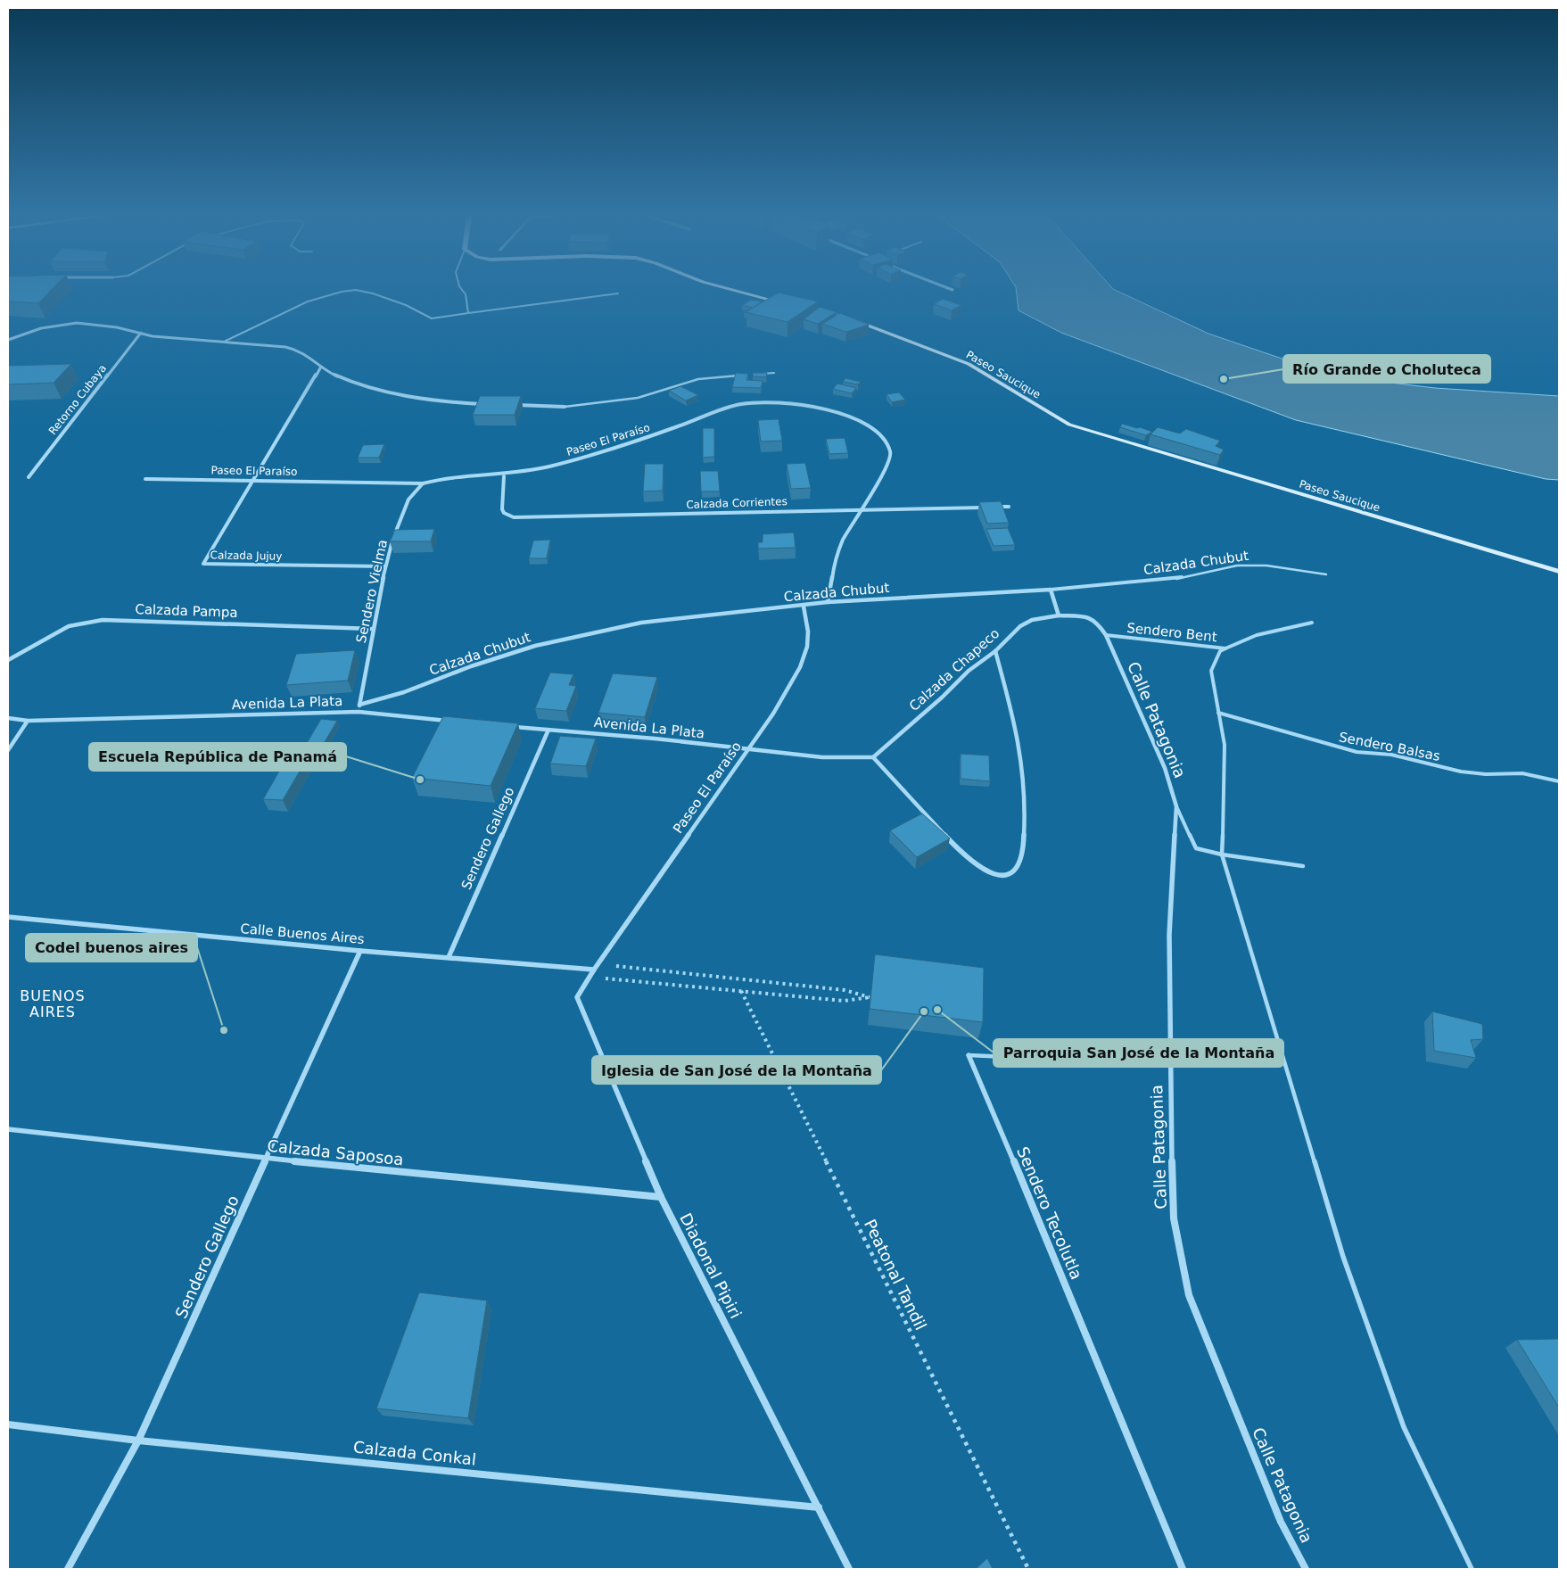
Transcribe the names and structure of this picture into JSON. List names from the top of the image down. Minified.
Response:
{"streets":{"street":["Paseo Saucique","Retorno Cubaya","Paseo El Paraíso","Calzada Corrientes","Calzada Jujuy","Calzada Chubut","Sendero Vielma","Calzada Pampa","Calzada Chapeco","Avenida La Plata","Calle Patagonia","Sendero Gallego","Calle Buenos Aires","Calzada Saposoa","Sendero Tecolutla","Diadonal Pipiri","Calzada Conkal"],"lane":["Sendero Bent","Sendero Balsas"],"path":["Peatonal Tandil"]},"crossings":[["Paseo El Paraíso","Calzada Corrientes"],["Paseo El Paraíso","Calzada Jujuy"],["Paseo El Paraíso","Calzada Chubut"],["Paseo El Paraíso","Sendero Vielma"],["Paseo El Paraíso","Avenida La Plata"],["Paseo El Paraíso","Calle Buenos Aires"],["Paseo El Paraíso","Diadonal Pipiri"],["Calzada Jujuy","Sendero Vielma"],["Calzada Chubut","Sendero Vielma"],["Sendero Vielma","Calzada Pampa"],["Sendero Vielma","Avenida La Plata"],["Sendero Bent","Calle Patagonia"],["Calzada Chapeco","Avenida La Plata"],["Calzada Chapeco","Calle Patagonia"],["Avenida La Plata","Sendero Gallego"],["Calle Patagonia","Sendero Tecolutla"],["Sendero Gallego","Calle Buenos Aires"],["Sendero Gallego","Calzada Saposoa"],["Sendero Gallego","Calzada Conkal"],["Calle Buenos Aires","Diadonal Pipiri"],["Calzada Saposoa","Diadonal Pipiri"],["Diadonal Pipiri","Calzada Conkal"]],"districts":["BUENOS AIRES"],"places":["Río Grande o Choluteca","Escuela República de Panamá","Parroquia San José de la Montaña","Iglesia de San José de la Montaña","Codel buenos aires"]}
